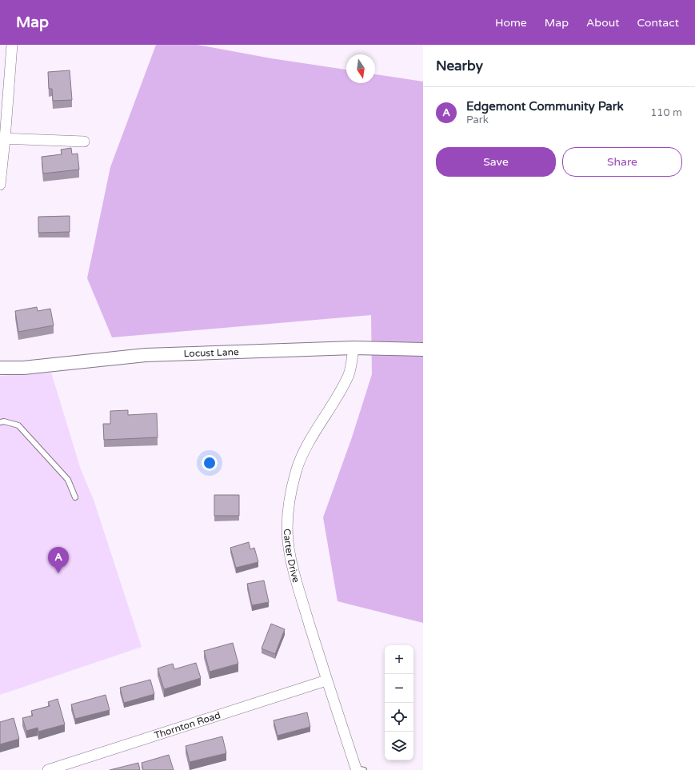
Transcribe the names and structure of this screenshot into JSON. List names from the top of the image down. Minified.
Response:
{"streets":{"street":["Locust Lane","Carter Drive","Thornton Road"]},"crossings":[["Locust Lane","Carter Drive"],["Carter Drive","Thornton Road"]],"north":"bottom","page":{"header":"Map","nav":["Home","Map","About","Contact"],"heading":"Nearby","list":[{"mark":"A","name":"Edgemont Community Park","note":"Park","value":"110 m"}],"buttons":["Save","Share"],"pins":"A","map_buttons":["+","−"]}}
